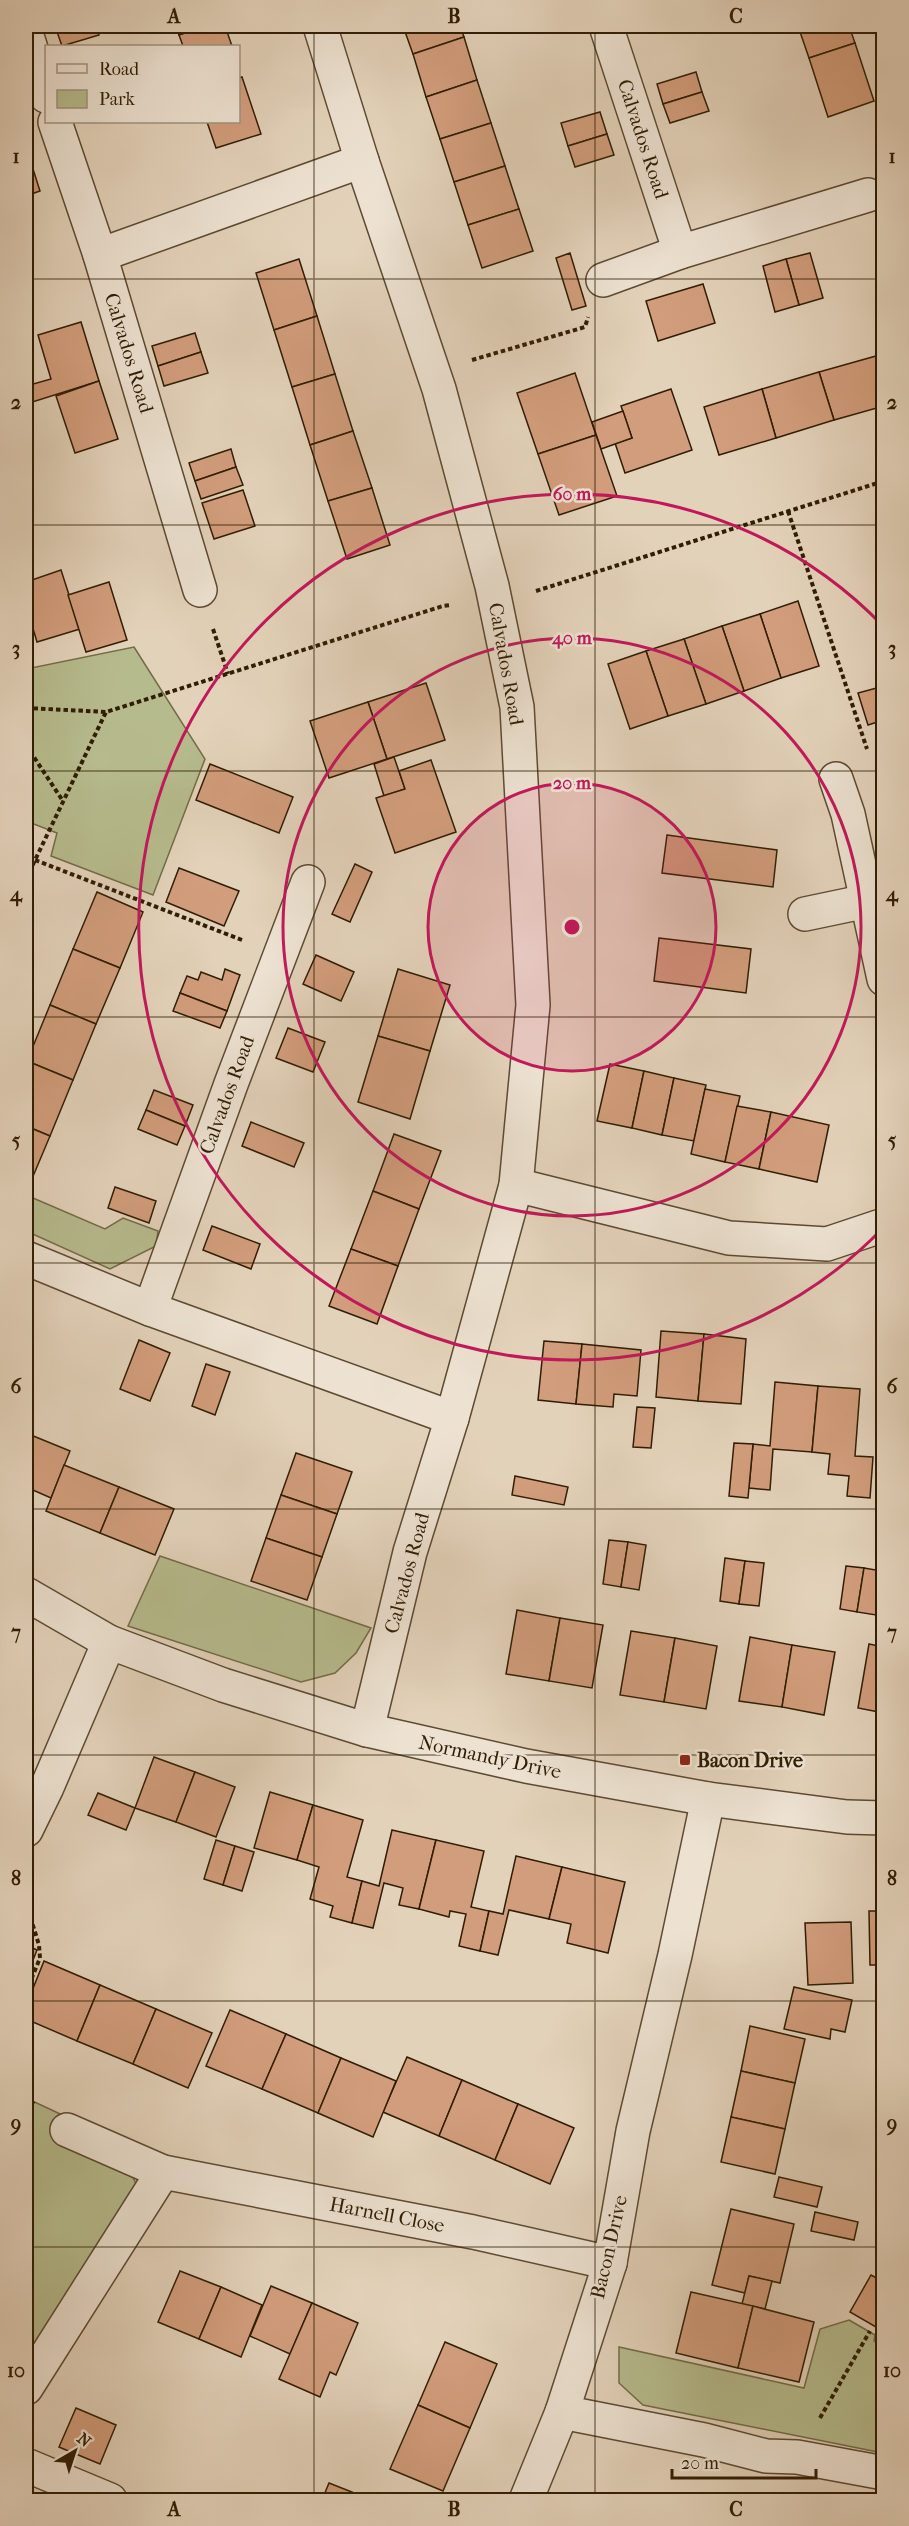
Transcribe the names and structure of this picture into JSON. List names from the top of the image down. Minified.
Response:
{"streets":{"street":["Calvados Road","Normandy Drive","Harnell Close","Bacon Drive"]},"crossings":[["Calvados Road","Normandy Drive"],["Normandy Drive","Bacon Drive"],["Harnell Close","Bacon Drive"]],"places":{"transit":["Bacon Drive"]},"legend":["Road","Park"],"scale_bar":"20 m","north":"top right","grid":{"columns":["A","B","C"],"rows":["1","2","3","4","5","6","7","8","9","10"]},"rings":["60 m","40 m","20 m"]}
